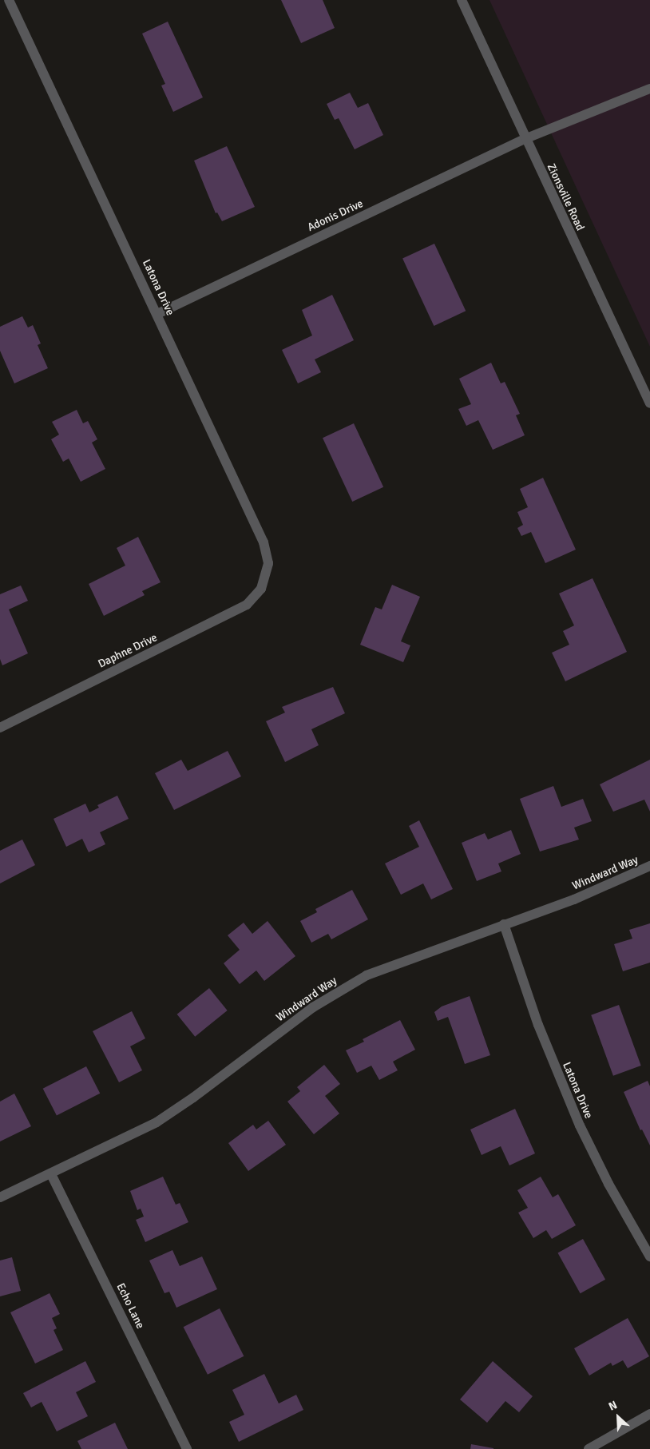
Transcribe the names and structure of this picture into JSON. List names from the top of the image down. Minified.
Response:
{"streets":{"street":["Zionsville Road","Adonis Drive","Latona Drive","Daphne Drive","Windward Way","Echo Lane"]},"crossings":[["Zionsville Road","Adonis Drive"],["Adonis Drive","Latona Drive"],["Latona Drive","Daphne Drive"],["Latona Drive","Windward Way"],["Windward Way","Echo Lane"]],"north":"top left"}
